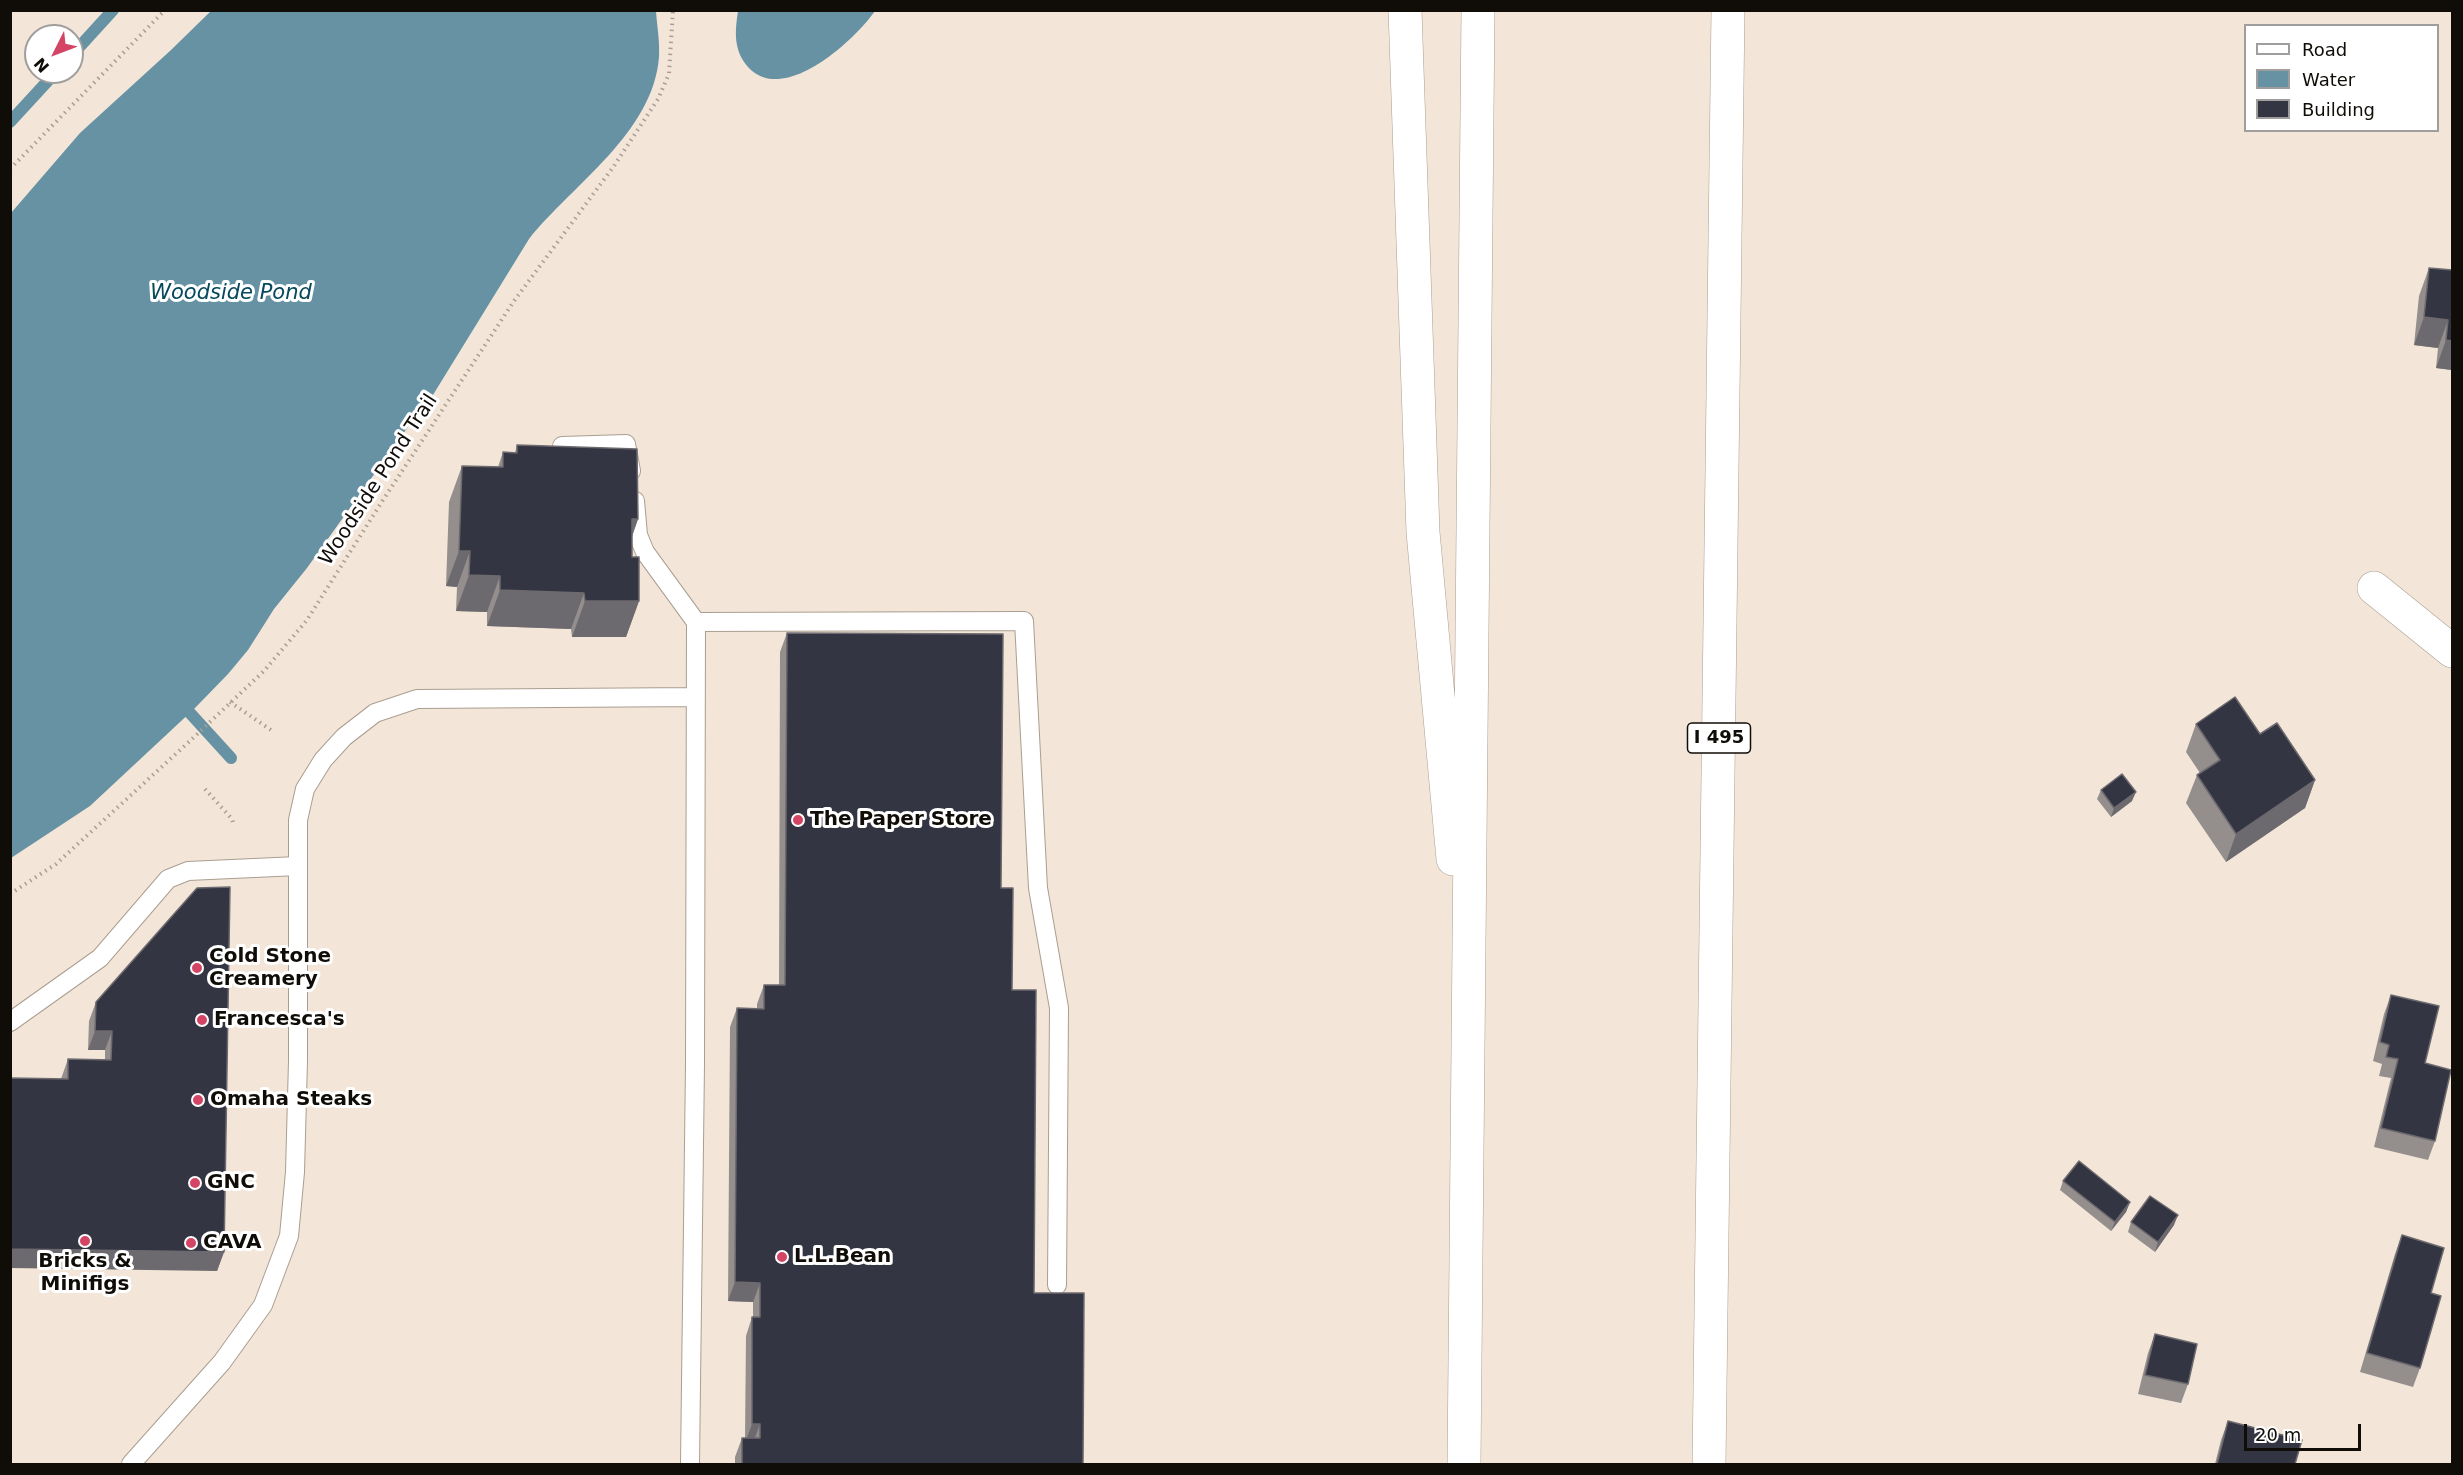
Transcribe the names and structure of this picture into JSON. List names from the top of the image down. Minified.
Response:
{"streets":{"main road":["I 495"],"path":["Woodside Pond Trail"]},"water":["Woodside Pond"],"places":["The Paper Store","Cold Stone Creamery","Francesca's","Omaha Steaks","GNC","Bricks & Minifigs","CAVA","L.L.Bean"],"legend":["Road","Water","Building"],"scale_bar":"20 m","north":"bottom left"}
